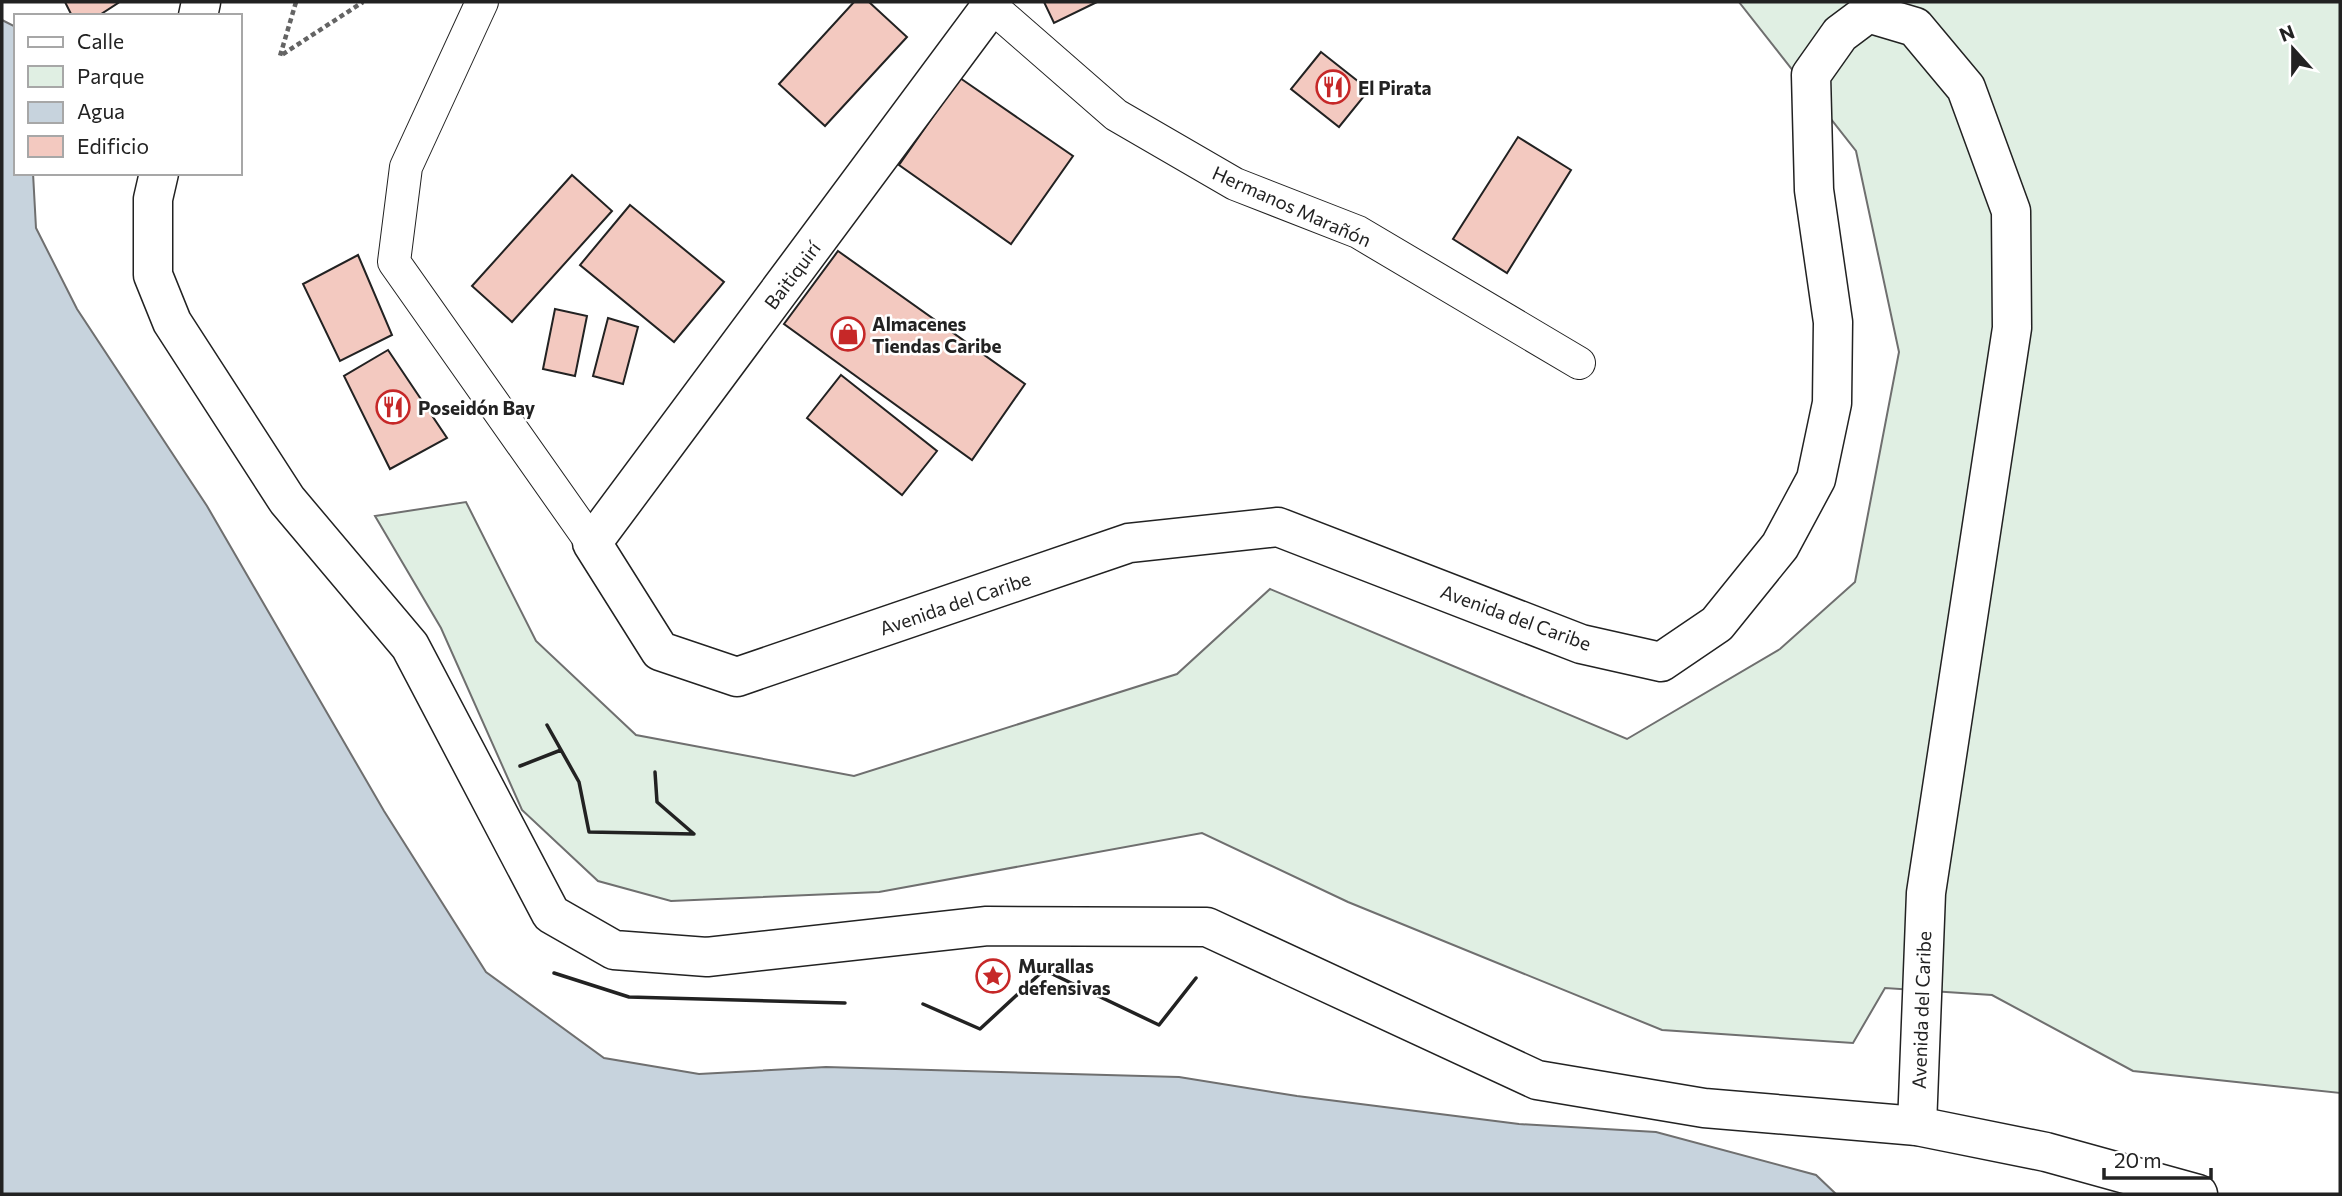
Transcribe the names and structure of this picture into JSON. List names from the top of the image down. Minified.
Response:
{"streets":{"street":["Hermanos Marañón","Baitiquirí","Avenida del Caribe"]},"crossings":[["Hermanos Marañón","Baitiquirí"],["Baitiquirí","Avenida del Caribe"]],"places":{"restaurant":["El Pirata","Poseidón Bay"],"shop":["Almacenes Tiendas Caribe"],"place":["Murallas defensivas"]},"legend":["Calle","Parque","Agua","Edificio"],"scale_bar":"20 m","north":"top"}
